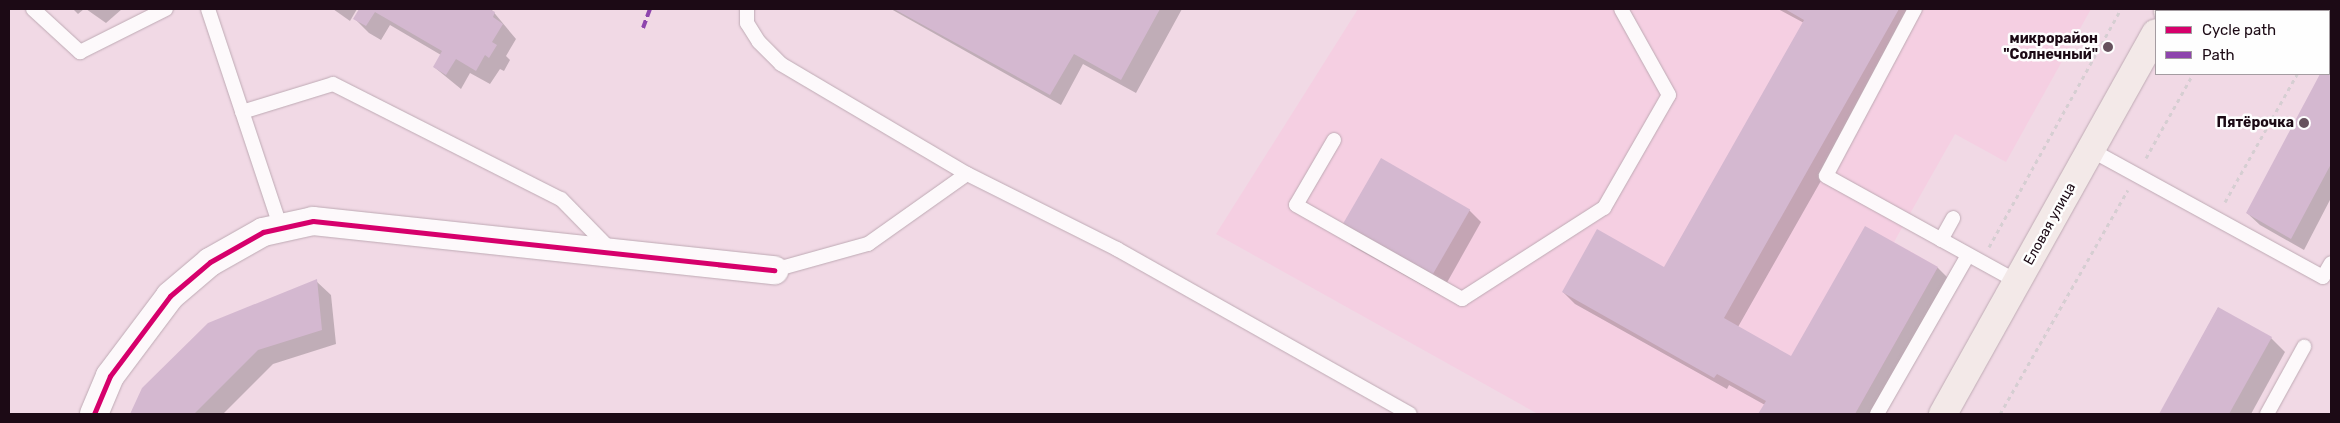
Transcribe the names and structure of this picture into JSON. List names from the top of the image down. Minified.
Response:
{"streets":{"main road":["Еловая улица"]},"places":["микрорайон \"Солнечный\"","Пятёрочка"],"legend":["Cycle path","Path"]}
